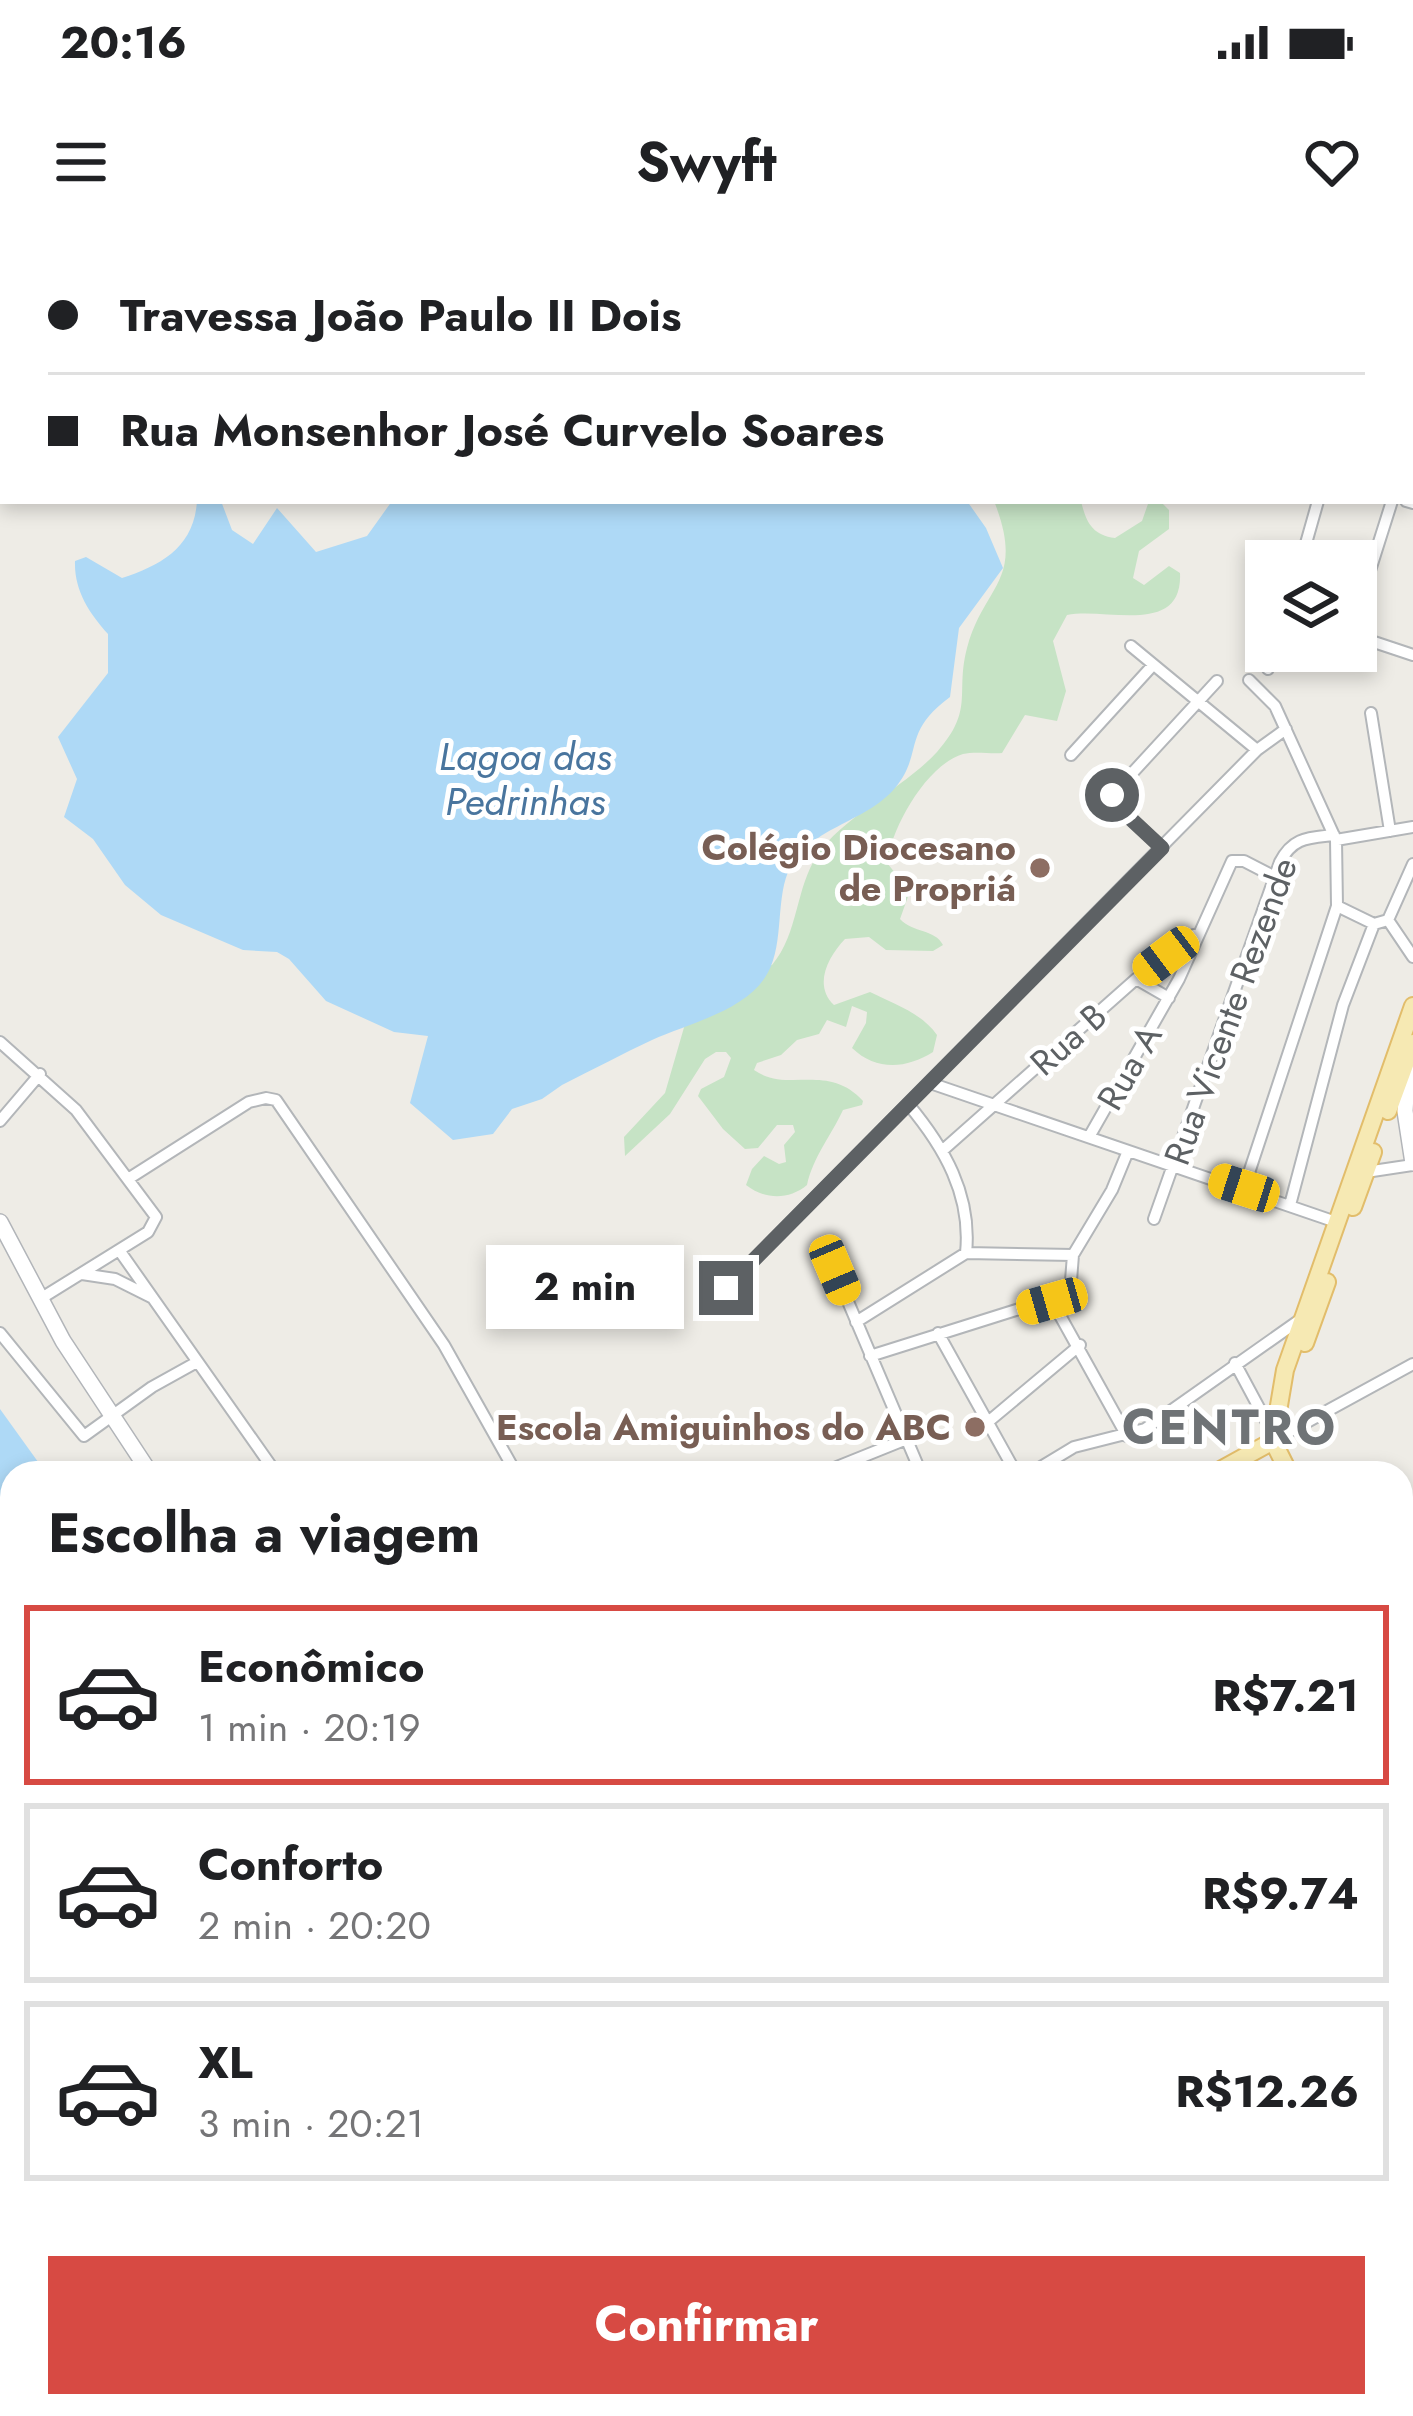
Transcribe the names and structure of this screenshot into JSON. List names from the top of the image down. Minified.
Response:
{"streets":{"street":["Rua Vicente Rezende","Rua B","Rua A"]},"crossings":[["Rua Vicente Rezende","Rua A"],["Rua B","Rua A"]],"districts":["CENTRO"],"water":["Lagoa das Pedrinhas"],"places":["Colégio Diocesano de Propriá","Escola Amiguinhos do ABC"],"page":{"status":"20:16","header":"Swyft","banner":["Travessa João Paulo II Dois","Rua Monsenhor José Curvelo Soares"],"bubble":"2 min","heading":"Escolha a viagem","list":[{"name":"Econômico","note":"1 min · 20:19","value":"R$7.21"},{"name":"Conforto","note":"2 min · 20:20","value":"R$9.74"},{"name":"XL","note":"3 min · 20:21","value":"R$12.26"}],"buttons":"Confirmar"}}
